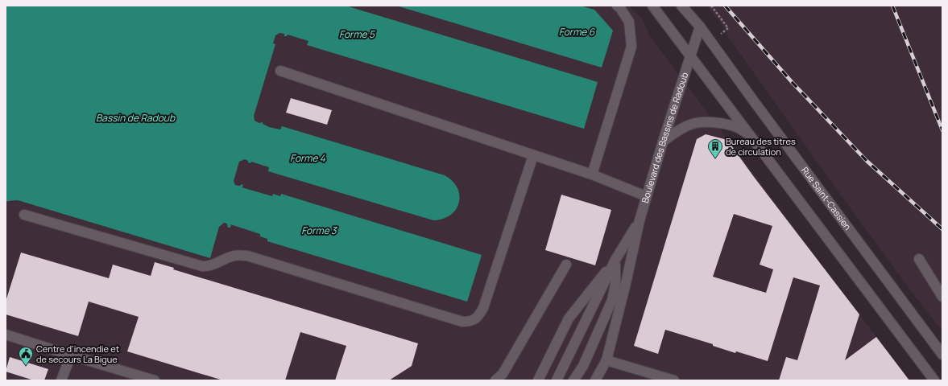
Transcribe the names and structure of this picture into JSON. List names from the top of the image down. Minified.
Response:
{"streets":{"street":["Boulevard des Bassins de Radoub","Rue Saint-Cassien"]},"crossings":[["Boulevard des Bassins de Radoub","Rue Saint-Cassien"]],"water":["Forme 6","Forme 5","Bassin de Radoub","Forme 4","Forme 3"],"places":{"building":["Bureau des titres de circulation"],"public building":["Centre d'incendie et de secours La Bigue"]}}
